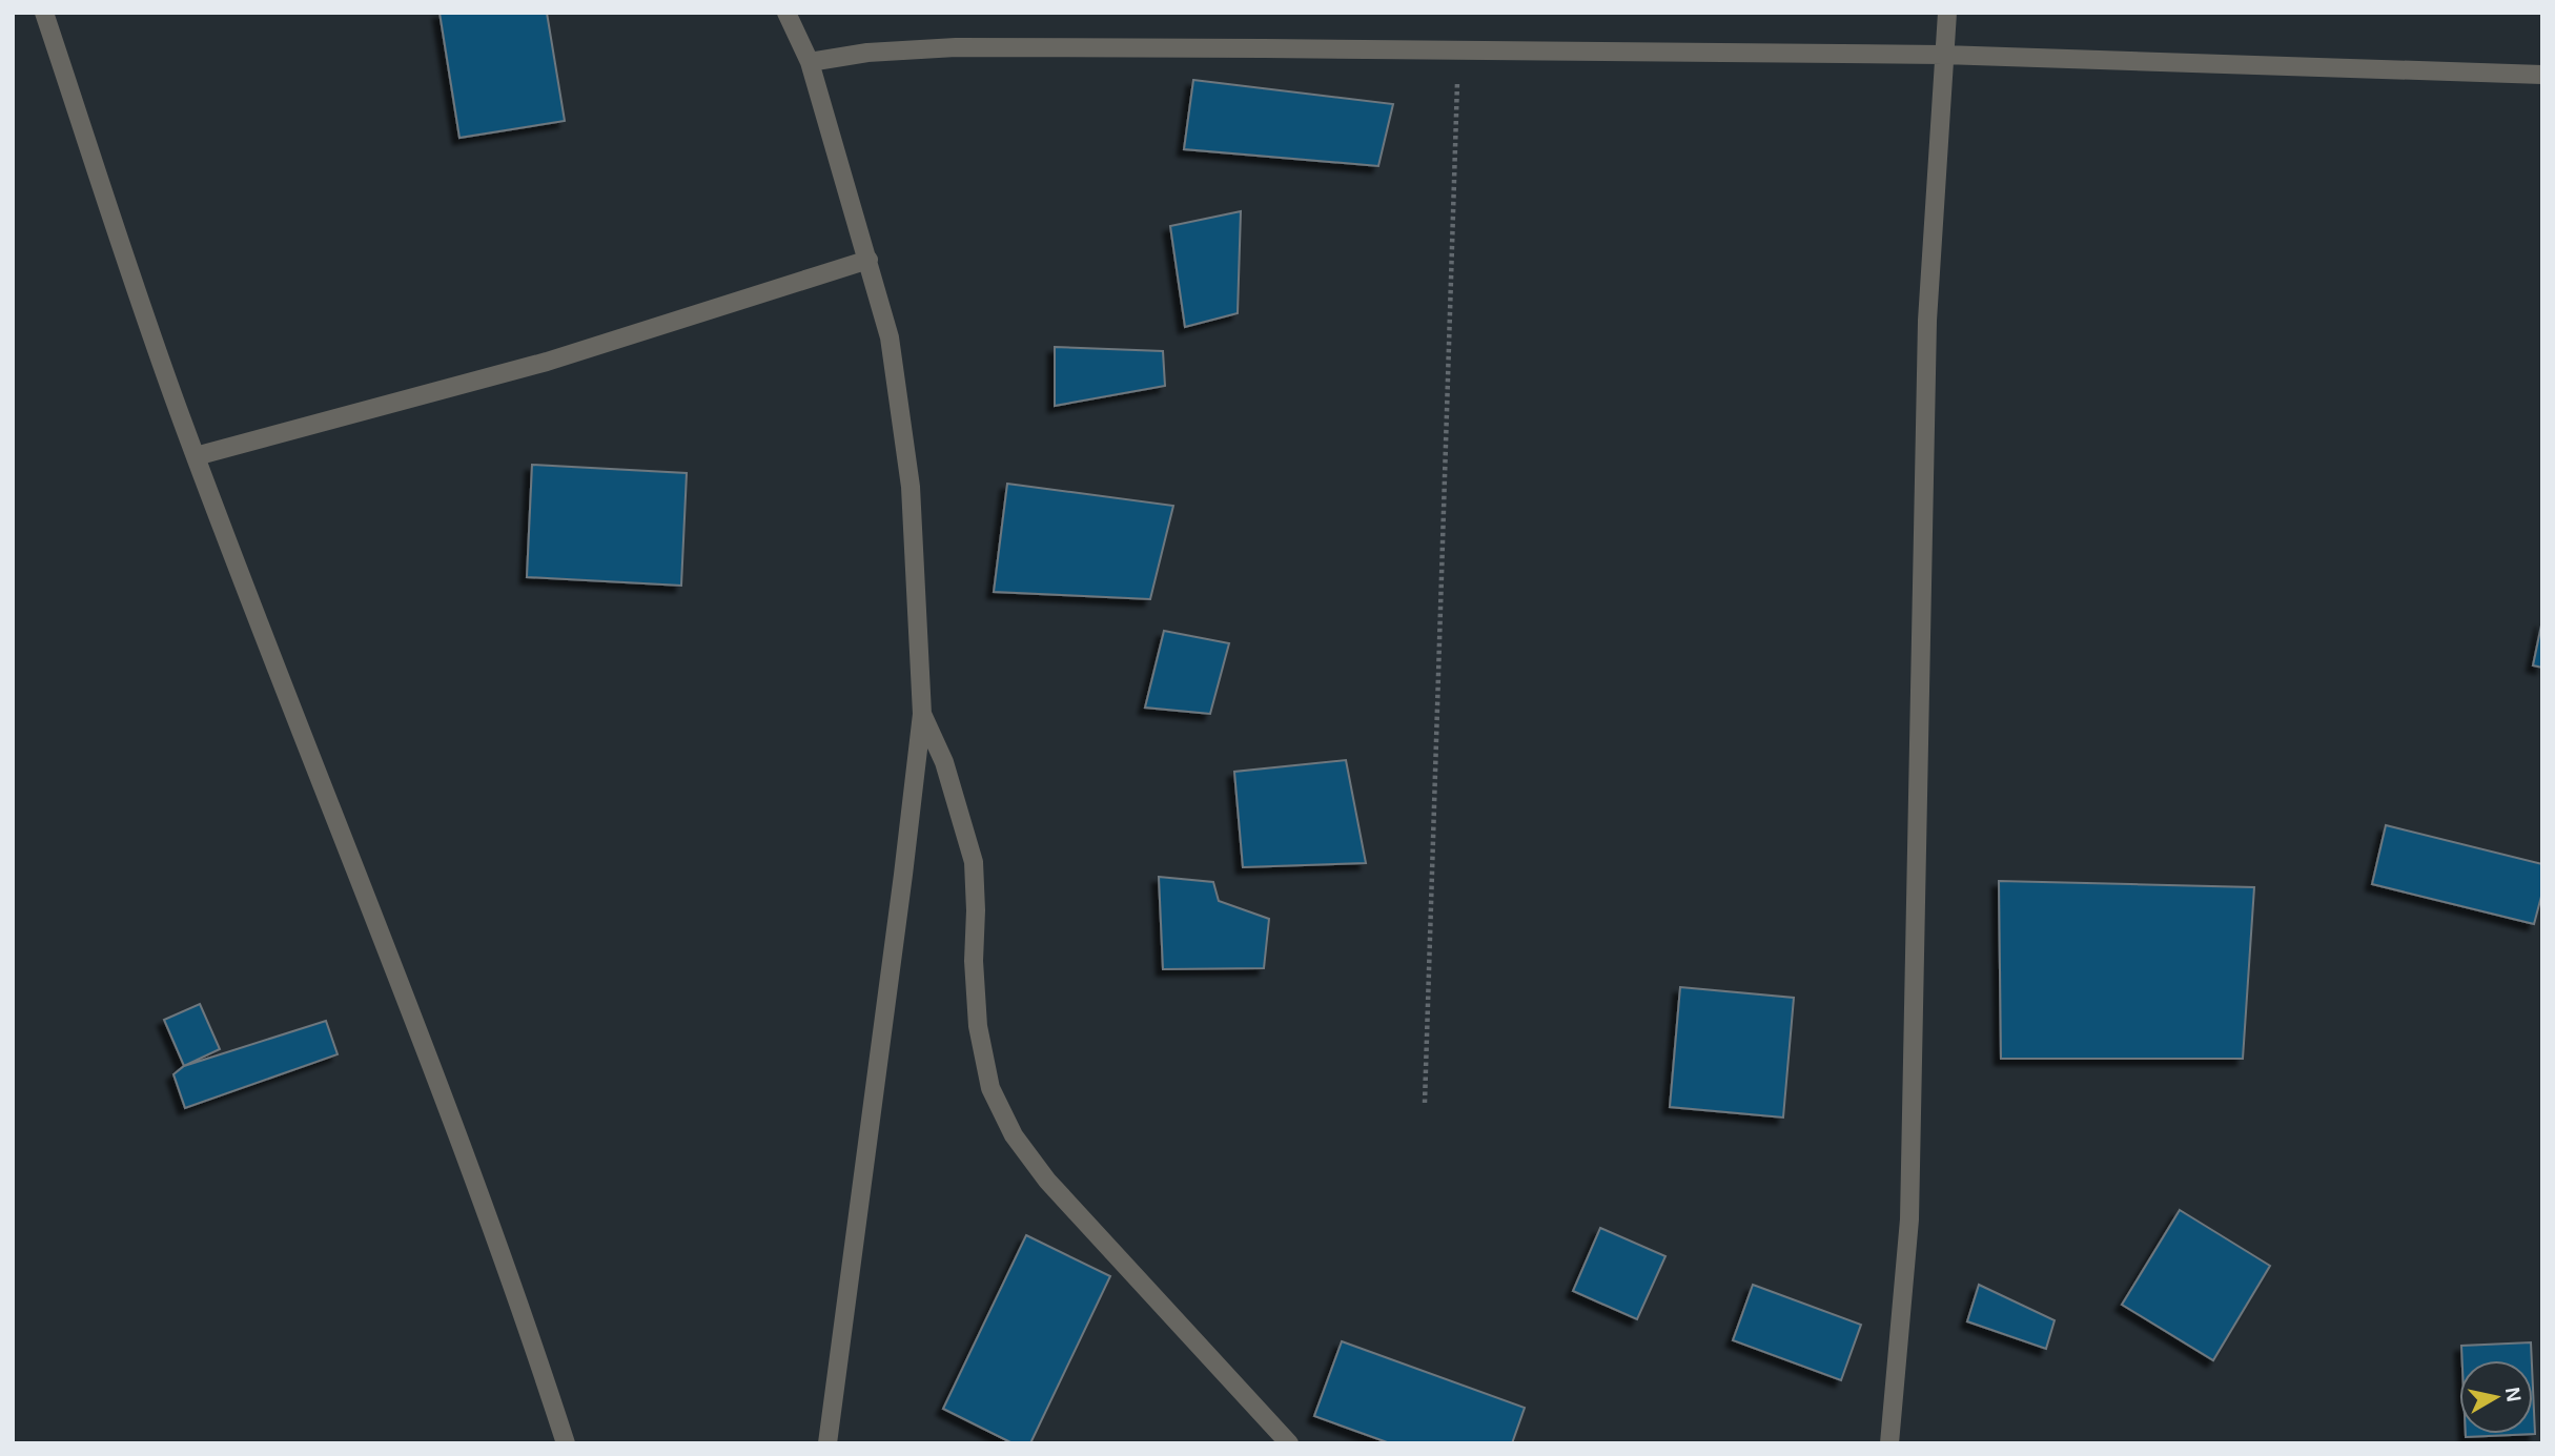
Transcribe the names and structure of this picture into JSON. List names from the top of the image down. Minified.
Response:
{"north":"right"}
